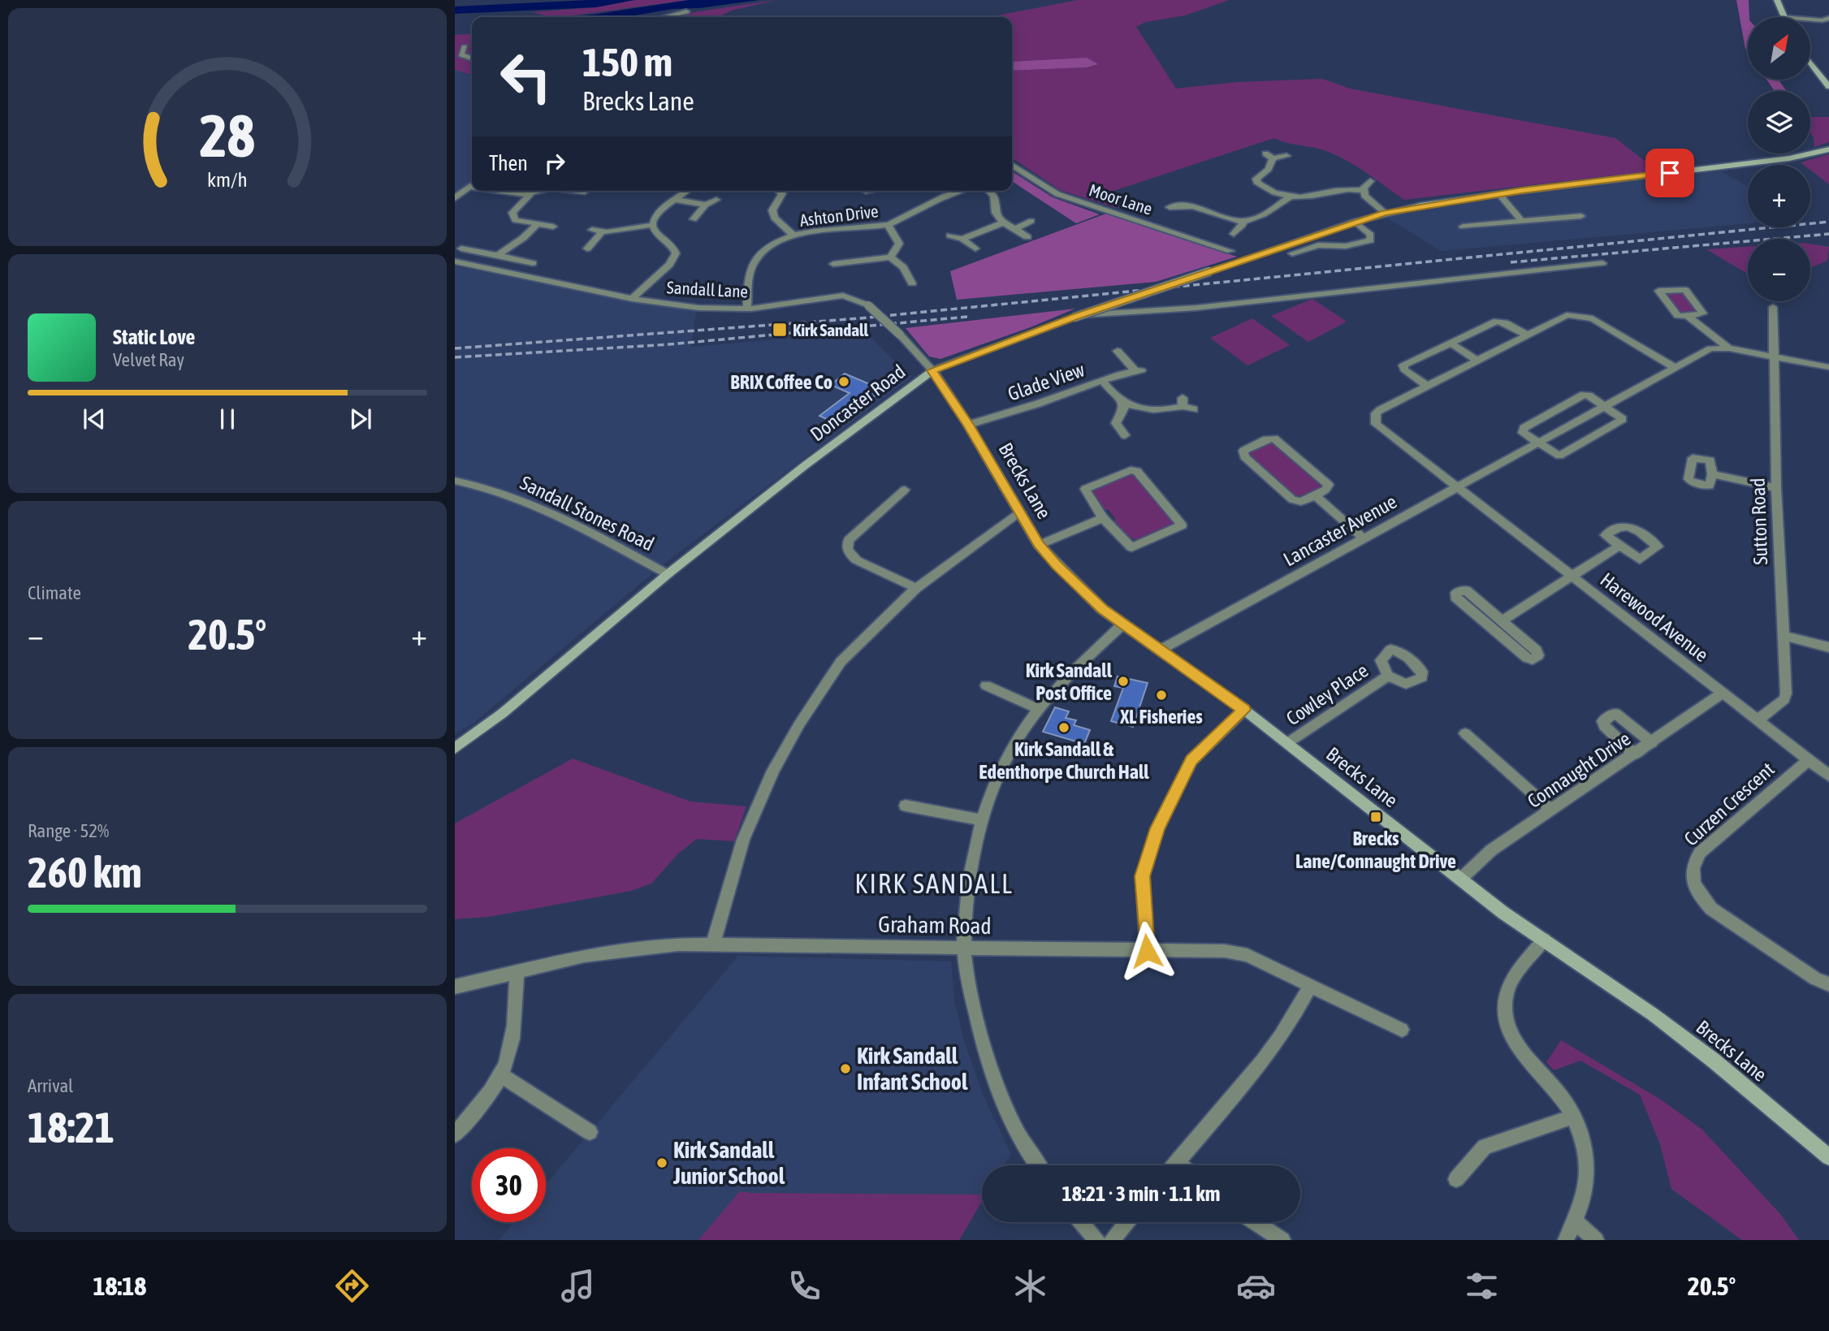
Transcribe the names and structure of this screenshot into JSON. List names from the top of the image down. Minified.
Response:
{"streets":{"street":["Moor Lane","Ashton Drive","Sandall Lane","Glade View","Doncaster Road","Brecks Lane","Sandall Stones Road","Sutton Road","Lancaster Avenue","Harewood Avenue","Cowley Place","Connaught Drive","Curzen Crescent","Graham Road"]},"crossings":[["Ashton Drive","Sandall Lane"],["Sandall Lane","Doncaster Road"],["Sandall Lane","Brecks Lane"],["Glade View","Brecks Lane"],["Doncaster Road","Brecks Lane"],["Doncaster Road","Sandall Stones Road"],["Brecks Lane","Lancaster Avenue"],["Brecks Lane","Cowley Place"],["Brecks Lane","Connaught Drive"],["Sutton Road","Harewood Avenue"],["Lancaster Avenue","Harewood Avenue"],["Harewood Avenue","Connaught Drive"],["Harewood Avenue","Curzen Crescent"]],"districts":["KIRK SANDALL"],"places":{"transit":["Kirk Sandall","Brecks Lane/Connaught Drive"],"other":["BRIX Coffee Co","Kirk Sandall Post Office","XL Fisheries","Kirk Sandall & Edenthorpe Church Hall","Kirk Sandall Infant School","Kirk Sandall Junior School"]},"north":"top right","page":{"map_buttons":["+","−"],"turn":["150 m","Brecks Lane"],"then":"Then","song":["Static Love","Velvet Ray"],"tile":["Climate",["Range · 52%","260 km"],["Arrival","18:21"]],"heat":["−","20.5°","+"],"limit":"30","trip":"18:21 · 3 min · 1.1 km","tabs":["18:18","20.5°"],"gauge":["28","km/h"]}}
